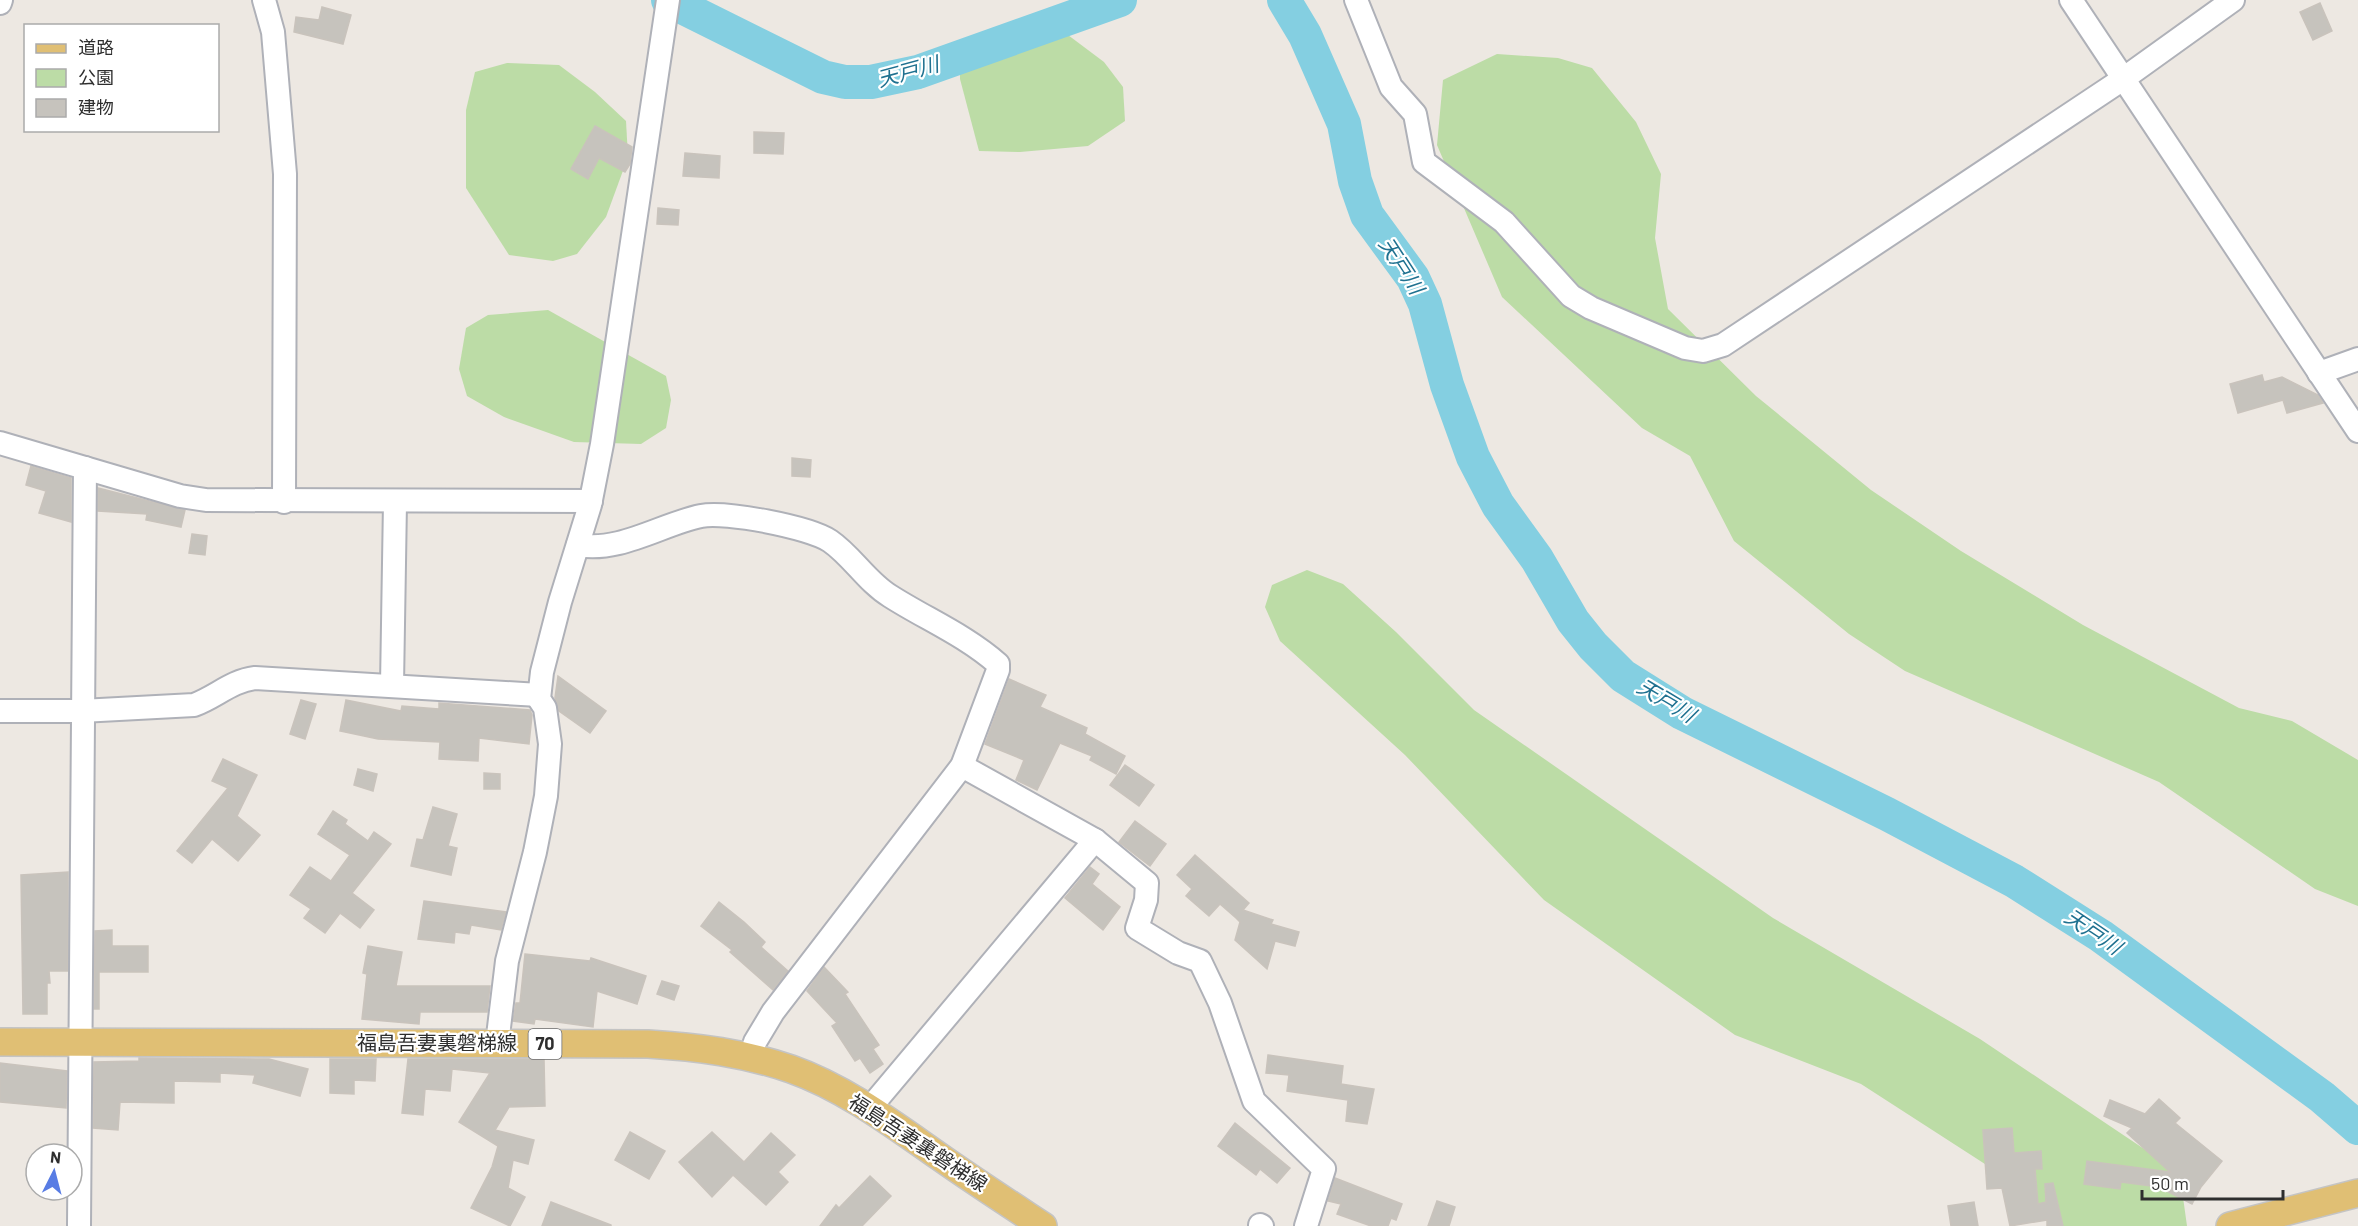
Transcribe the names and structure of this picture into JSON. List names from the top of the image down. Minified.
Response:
{"streets":{"main road":["福島吾妻裏磐梯線","70"]},"water":["天戸川"],"legend":["道路","公園","建物"],"scale_bar":"50 m","north":"top"}
